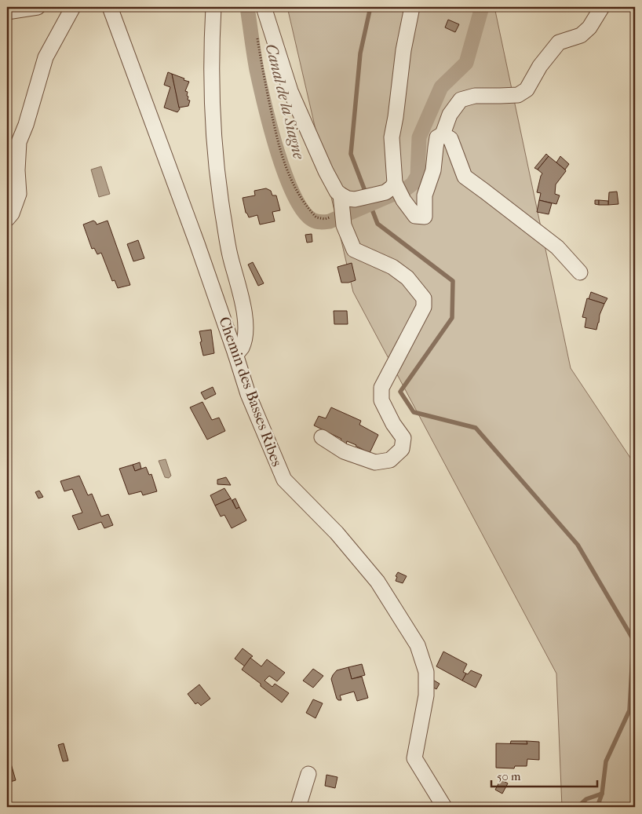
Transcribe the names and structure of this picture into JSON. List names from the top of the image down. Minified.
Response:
{"streets":{"street":["Chemin des Basses Ribes"]},"water":["Canal de la Siagne"],"scale_bar":"50 m"}
